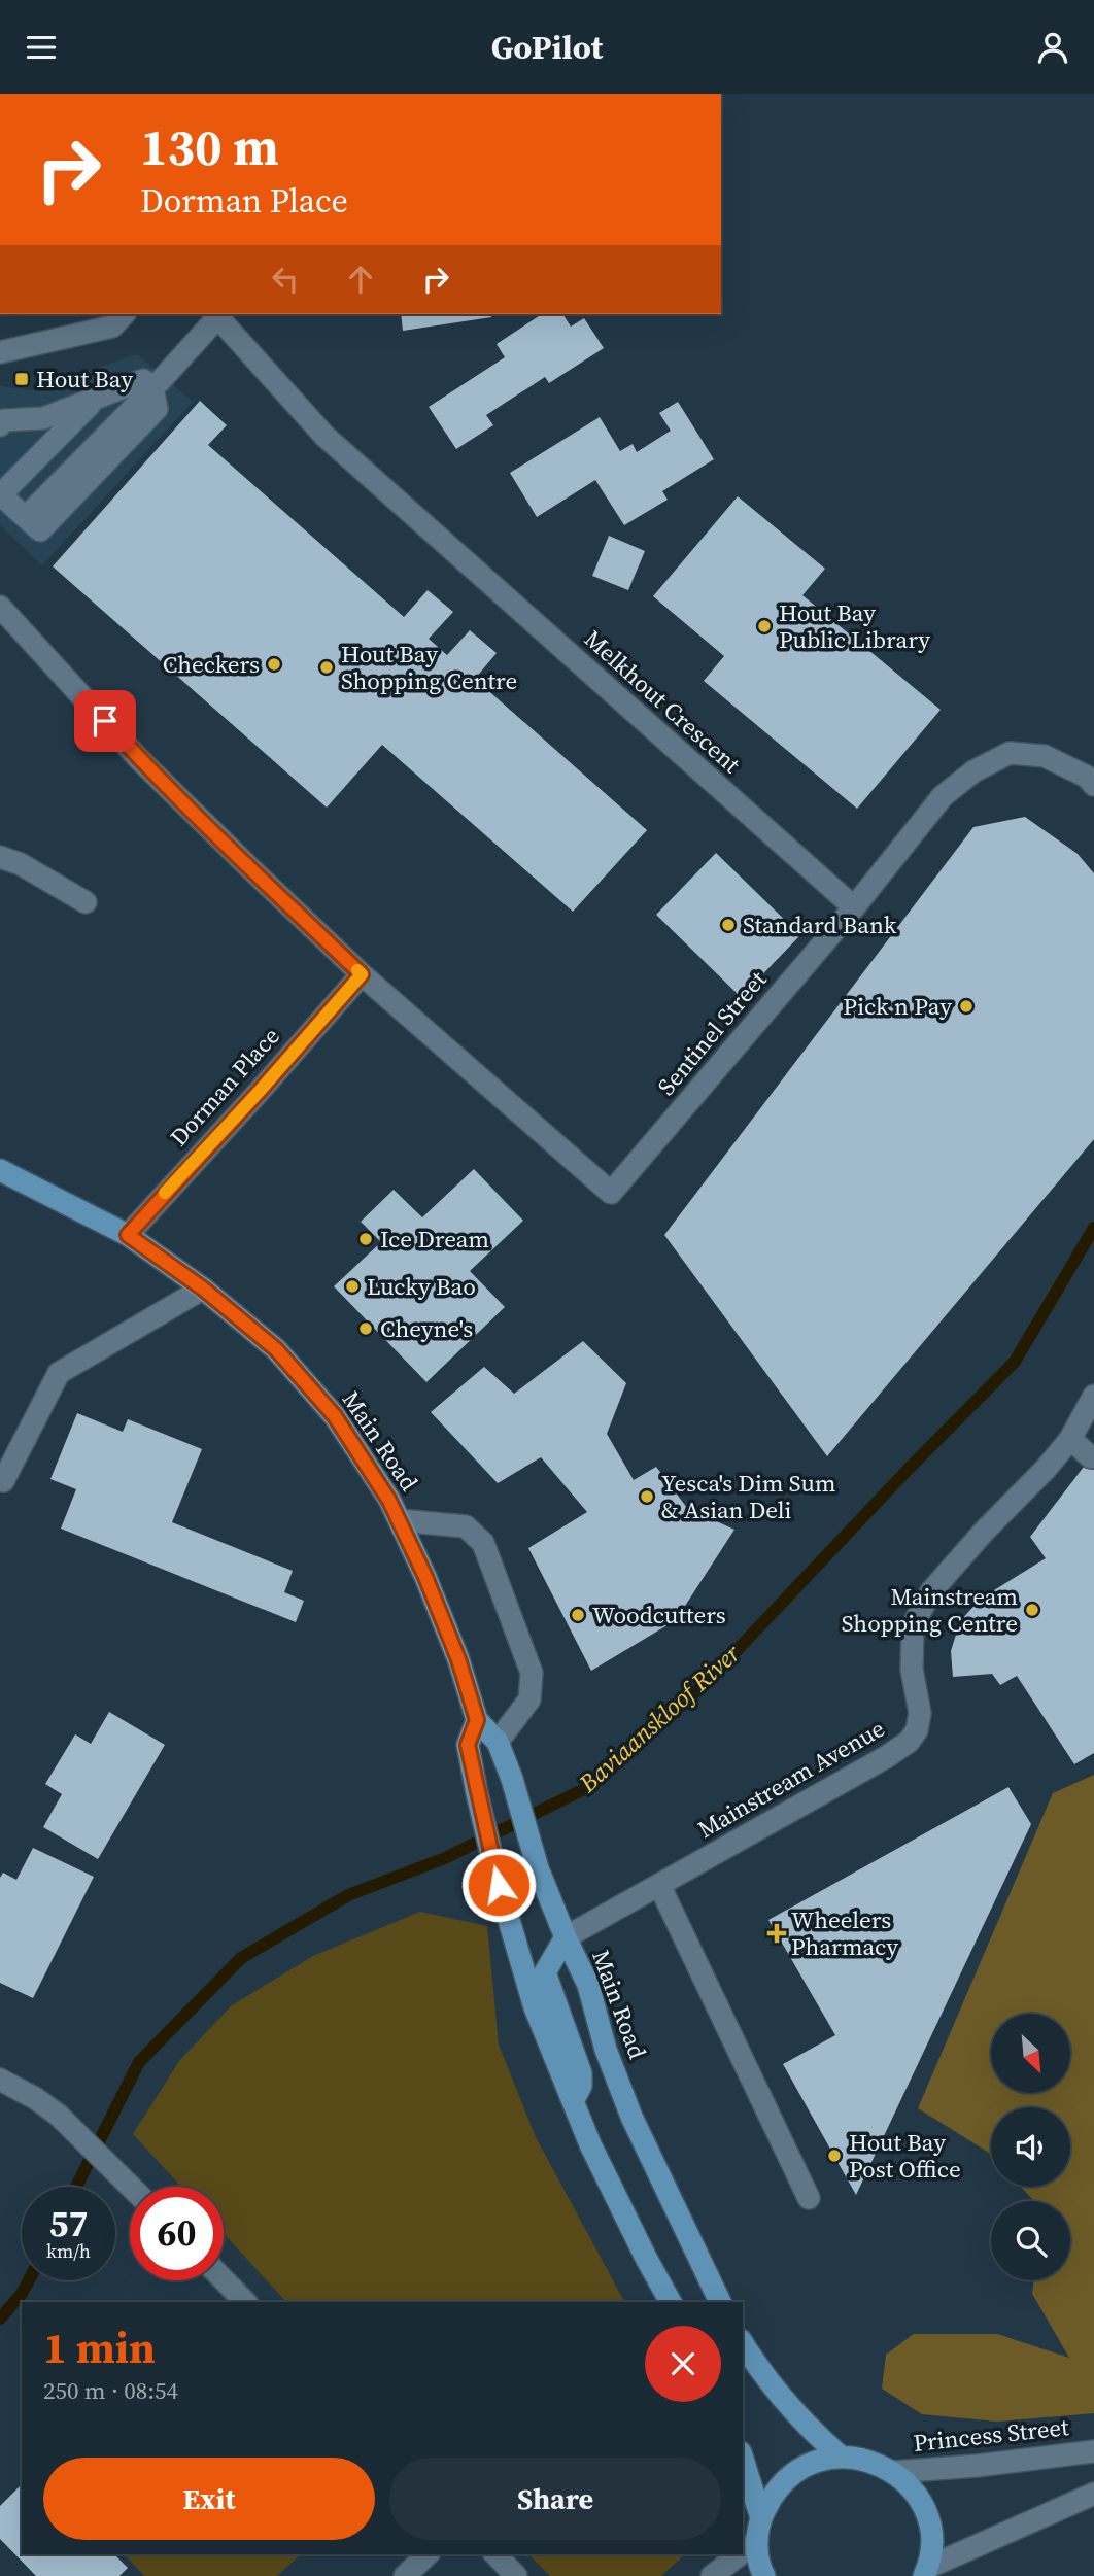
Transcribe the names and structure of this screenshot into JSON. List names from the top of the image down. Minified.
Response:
{"streets":{"main road":["Main Road"],"street":["Melkhout Crescent","Sentinel Street","Dorman Place","Mainstream Avenue","Princess Street"]},"crossings":[["Melkhout Crescent","Sentinel Street"],["Sentinel Street","Dorman Place"],["Dorman Place","Main Road"],["Main Road","Mainstream Avenue"]],"water":["Baviaanskloof River"],"places":{"transit":["Hout Bay"],"other":["Hout Bay Public Library","Checkers","Hout Bay Shopping Centre","Standard Bank","Pick n Pay","Ice Dream","Lucky Bao","Cheyne's","Yesca's Dim Sum & Asian Deli","Mainstream Shopping Centre","Woodcutters","Hout Bay Post Office"],"health":["Wheelers Pharmacy"]},"north":"bottom right","page":{"header":"GoPilot","turn":["130 m","Dorman Place"],"speed":"57 km/h","limit":"60","heading":["1 min","250 m · 08:54"],"buttons":["Exit","Share"]}}
